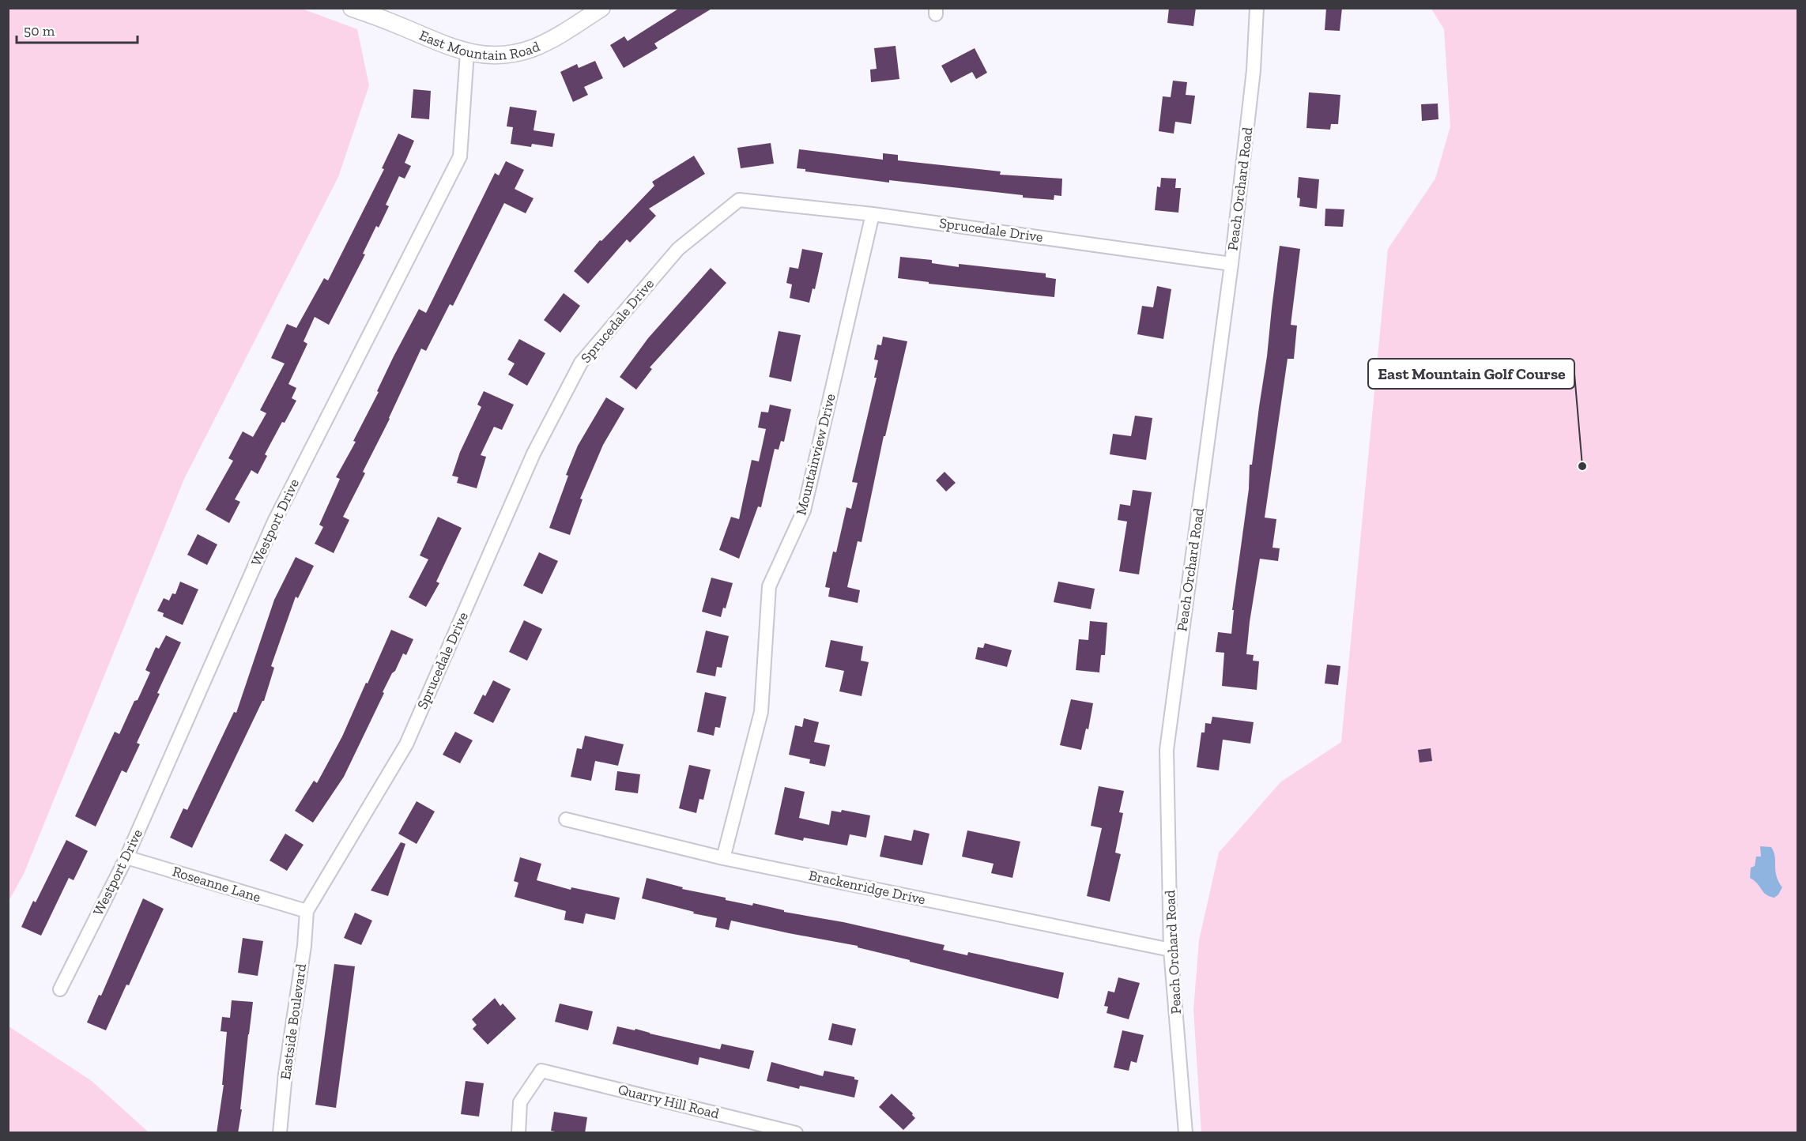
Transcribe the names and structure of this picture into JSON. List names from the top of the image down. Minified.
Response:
{"streets":{"street":["East Mountain Road","Peach Orchard Road","Sprucedale Drive","Mountainview Drive","Westport Drive","Roseanne Lane","Brackenridge Drive","Eastside Boulevard","Quarry Hill Road"]},"crossings":[["East Mountain Road","Westport Drive"],["Peach Orchard Road","Sprucedale Drive"],["Peach Orchard Road","Brackenridge Drive"],["Sprucedale Drive","Mountainview Drive"],["Sprucedale Drive","Roseanne Lane"],["Sprucedale Drive","Eastside Boulevard"],["Mountainview Drive","Brackenridge Drive"],["Westport Drive","Roseanne Lane"],["Roseanne Lane","Eastside Boulevard"]],"places":["East Mountain Golf Course"],"scale_bar":"50 m"}
